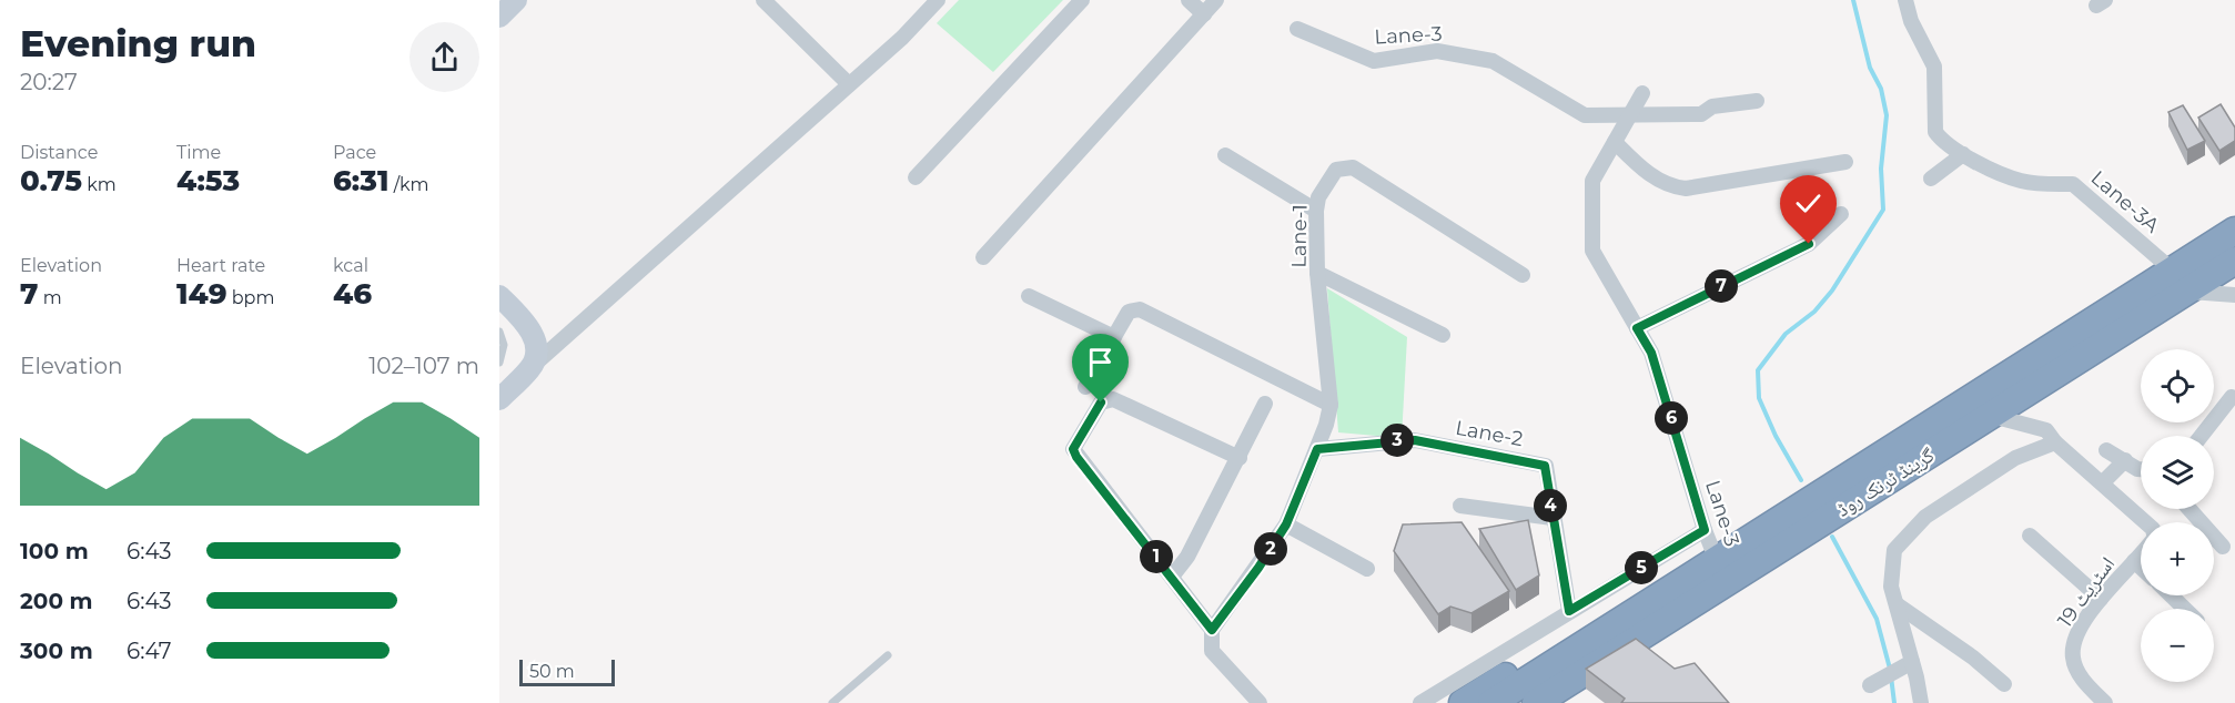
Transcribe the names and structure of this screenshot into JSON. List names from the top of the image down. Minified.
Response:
{"streets":{"highway":["گرینڈ ٹرنک روڈ"],"street":["Lane-3","Lane-3A","Lane-1","Lane-2","اسٹریٹ 19"]},"crossings":[["Lane-3","گرینڈ ٹرنک روڈ"],["Lane-3A","گرینڈ ٹرنک روڈ"],["Lane-1","Lane-2"]],"scale_bar":"50 m","page":{"heading":["Evening run","20:27"],"stats":[["Distance","0.75 km"],["Time","4:53"],["Pace","6:31 /km"],["Elevation","7 m"],["Heart rate","149 bpm"],["kcal","46"]],"pins":["7","6","3","4","2","1","5"],"chart":["Elevation","102–107 m"],"map_buttons":["+","−"],"list":[{"name":"100 m","note":"6:43"},{"name":"200 m","note":"6:43"},{"name":"300 m","note":"6:47"}],"scale":"50 m"}}
